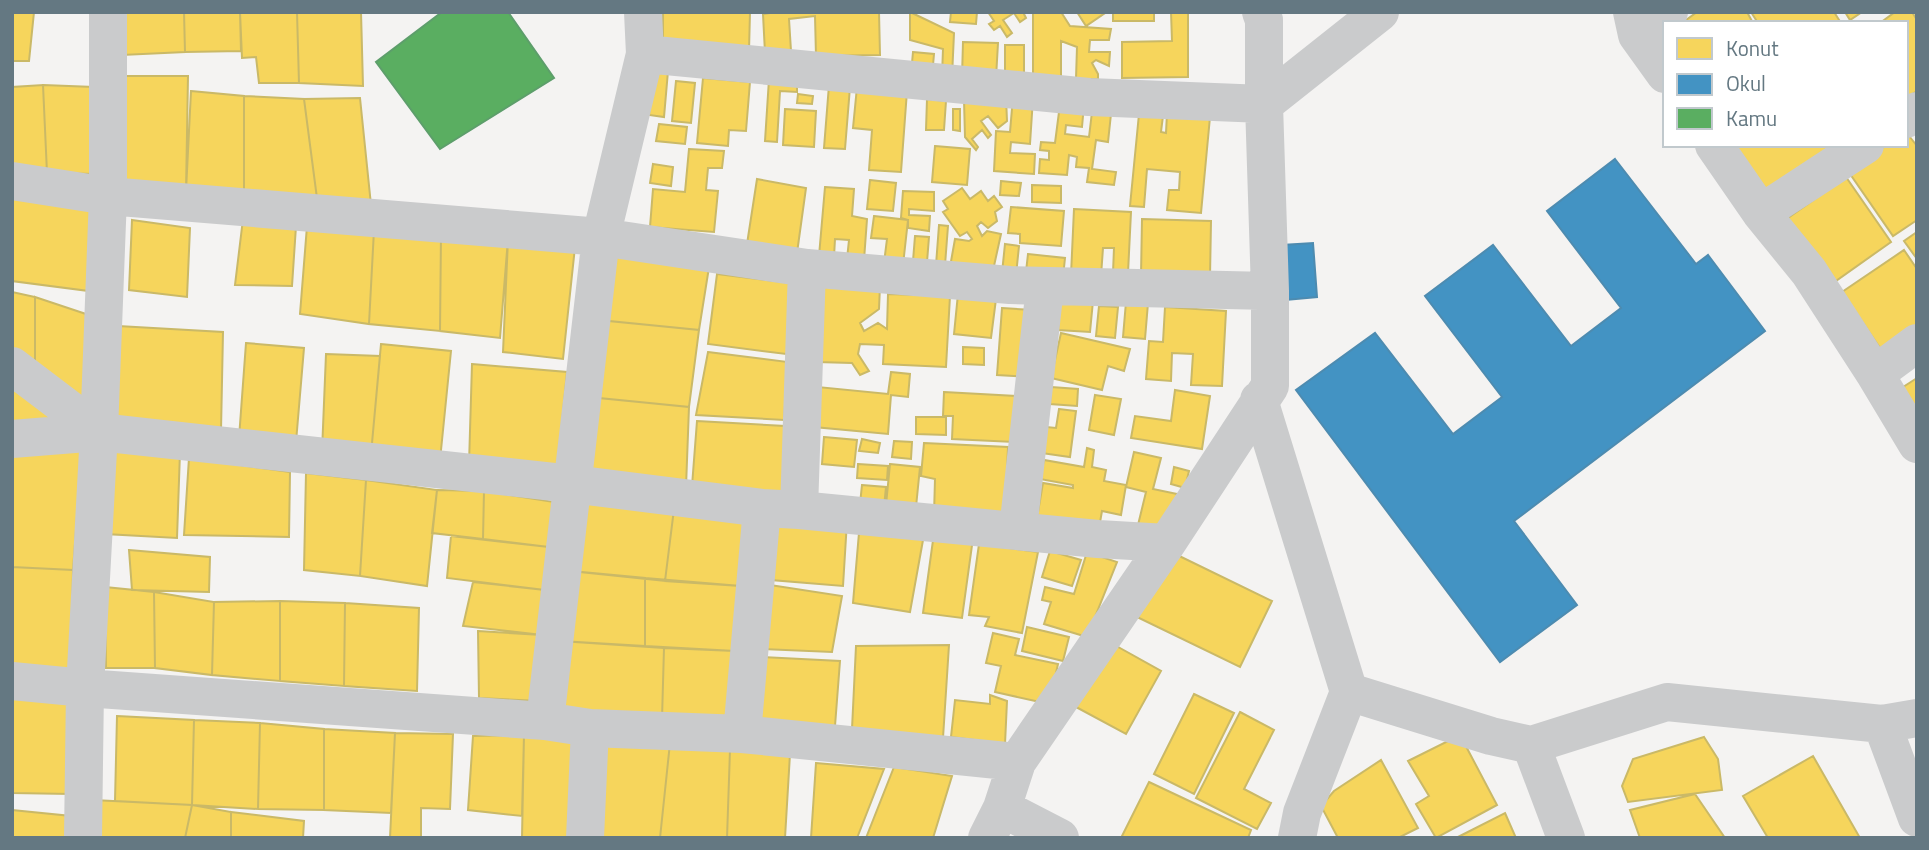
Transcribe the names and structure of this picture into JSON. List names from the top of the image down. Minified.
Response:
{"legend":["Konut","Okul","Kamu"]}
